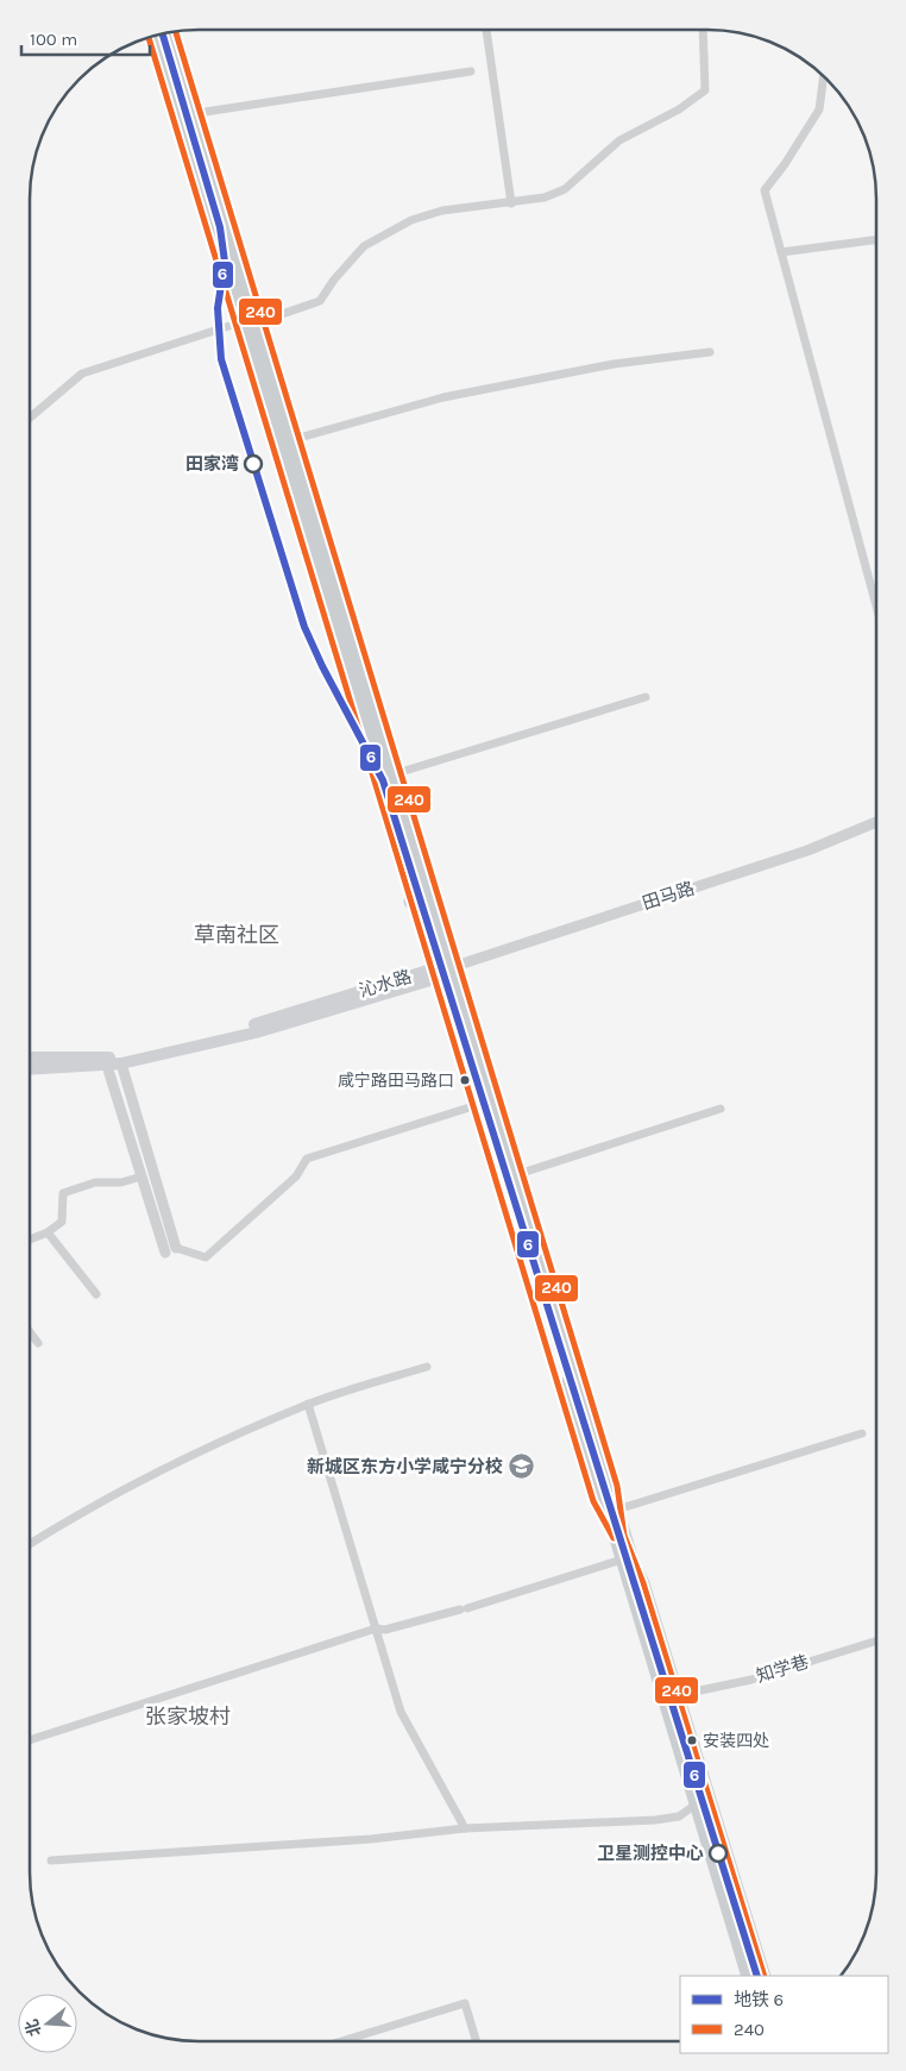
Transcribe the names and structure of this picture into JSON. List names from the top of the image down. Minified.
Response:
{"streets":{"main road":["沁水路"],"street":["田马路","知学巷"]},"crossings":[["田马路","沁水路"]],"districts":["草南社区","张家坡村"],"places":{"other":["田家湾","咸宁路田马路口","安装四处","卫星测控中心"],"school or university":["新城区东方小学咸宁分校"]},"lines":["transit line 240","metro line 6"],"legend":["地铁 6","240"],"scale_bar":"100 m","north":"left"}
